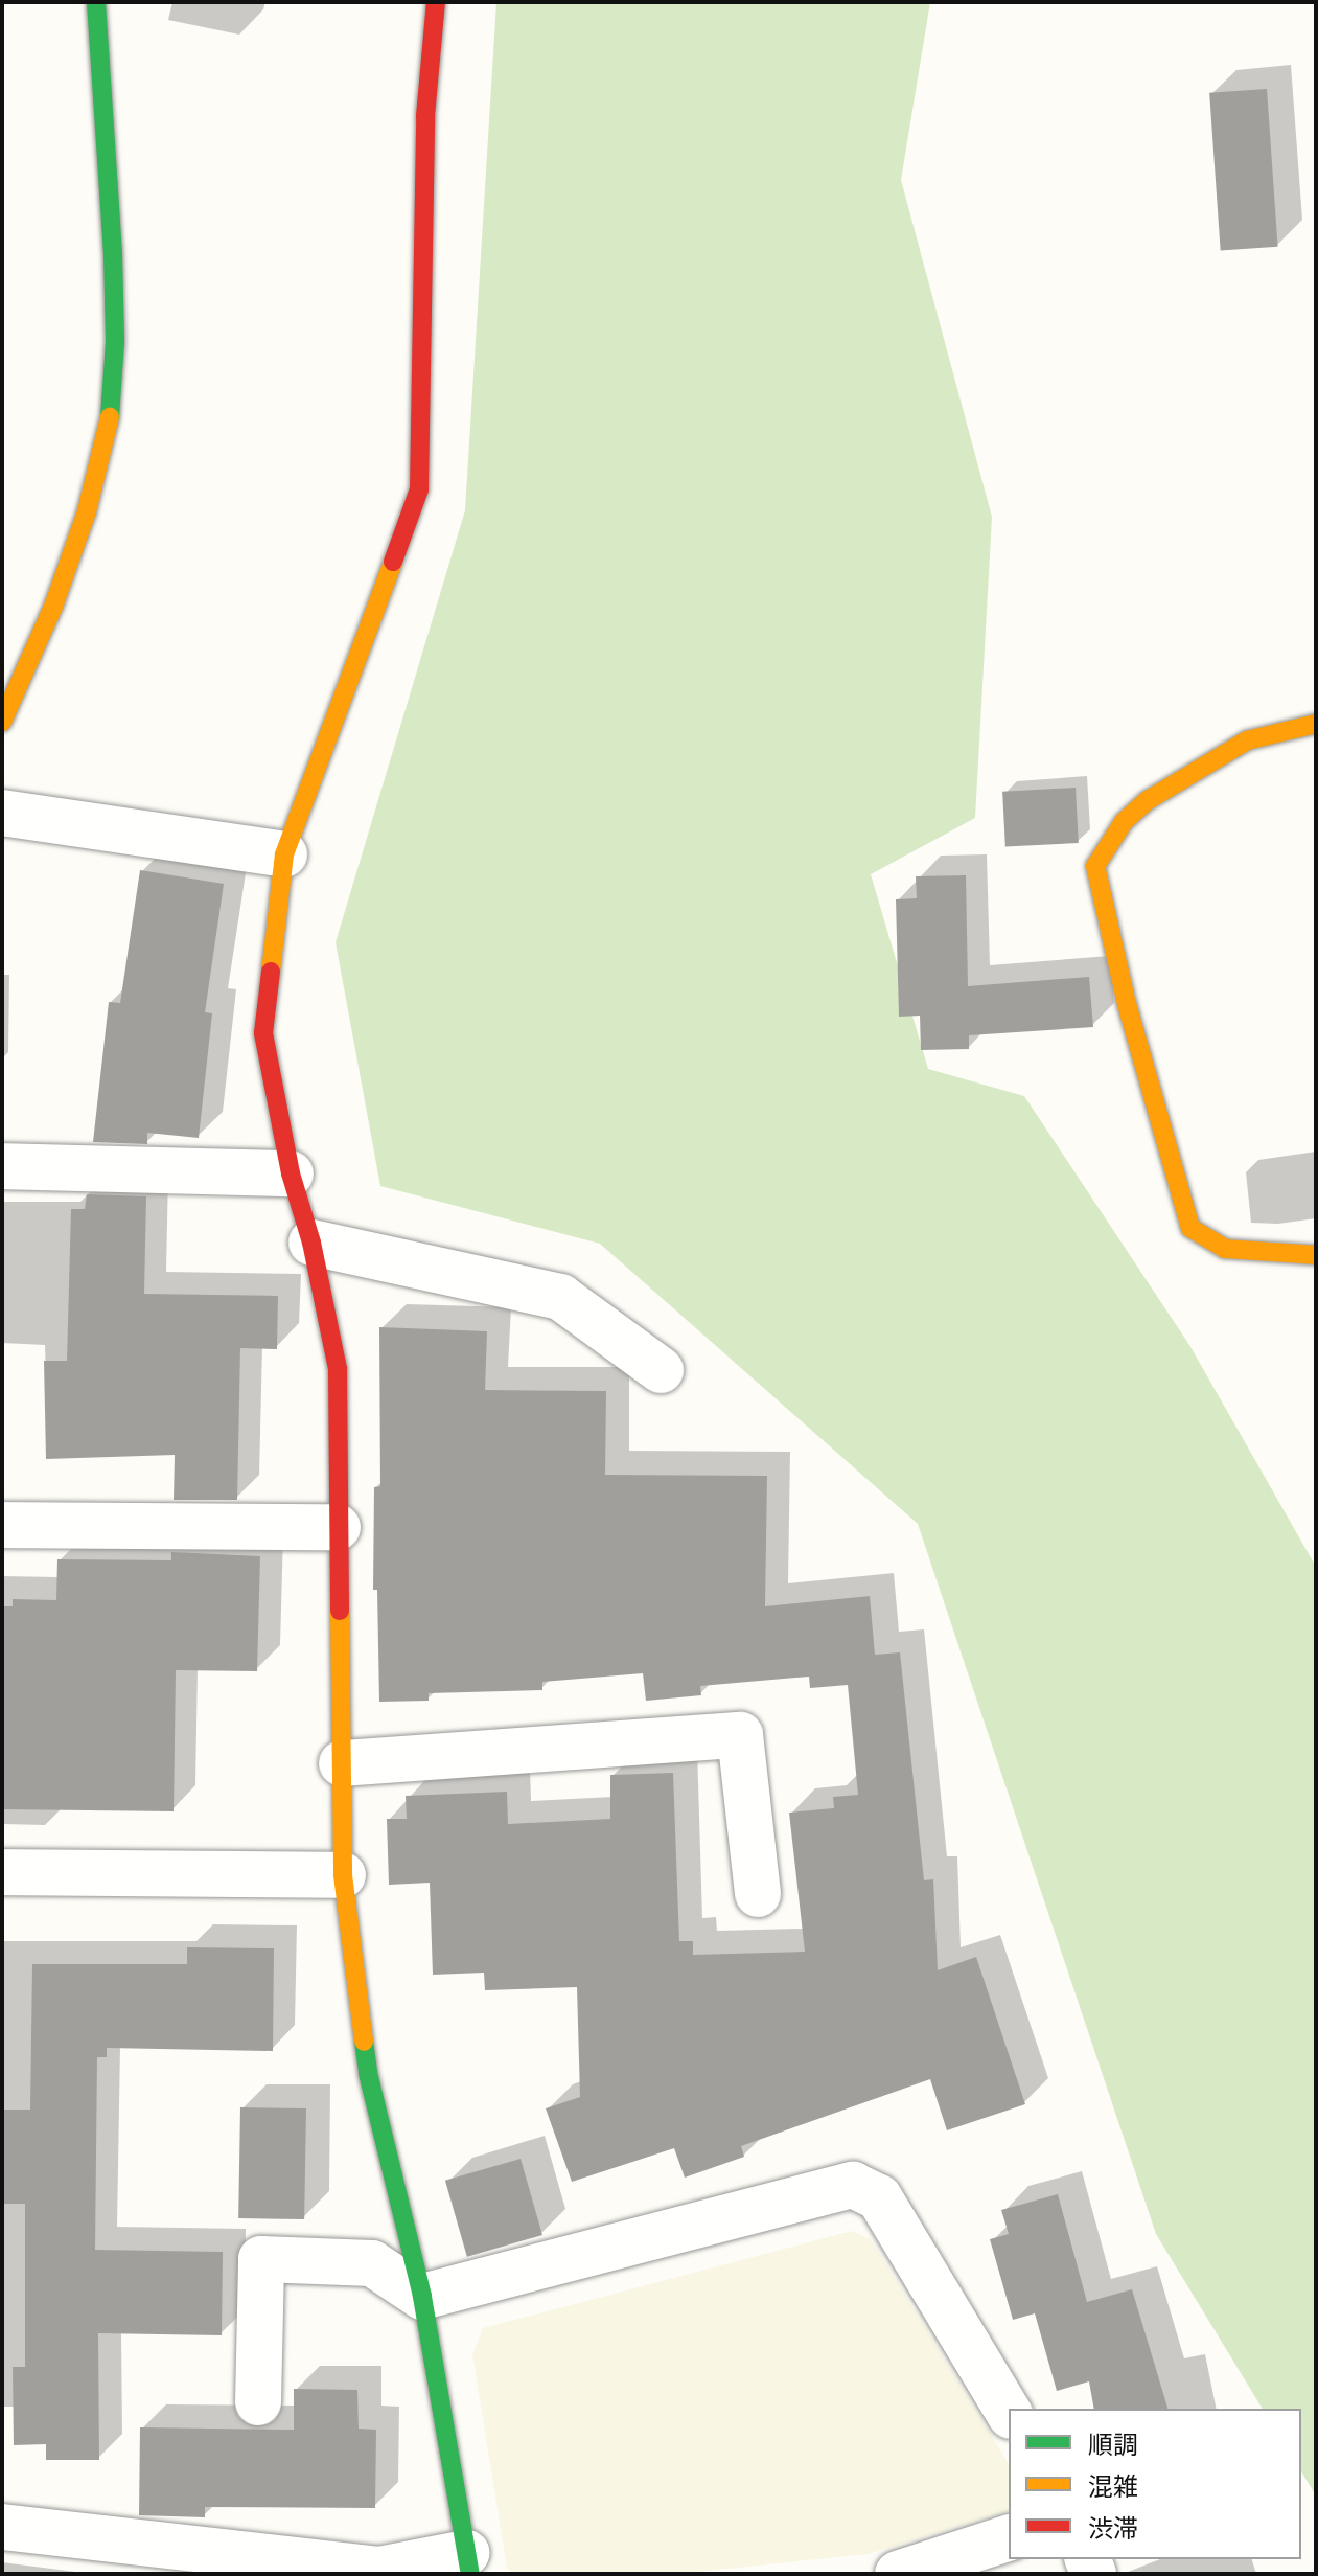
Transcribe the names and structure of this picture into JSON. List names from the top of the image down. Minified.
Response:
{"legend":["順調","混雑","渋滞"]}
